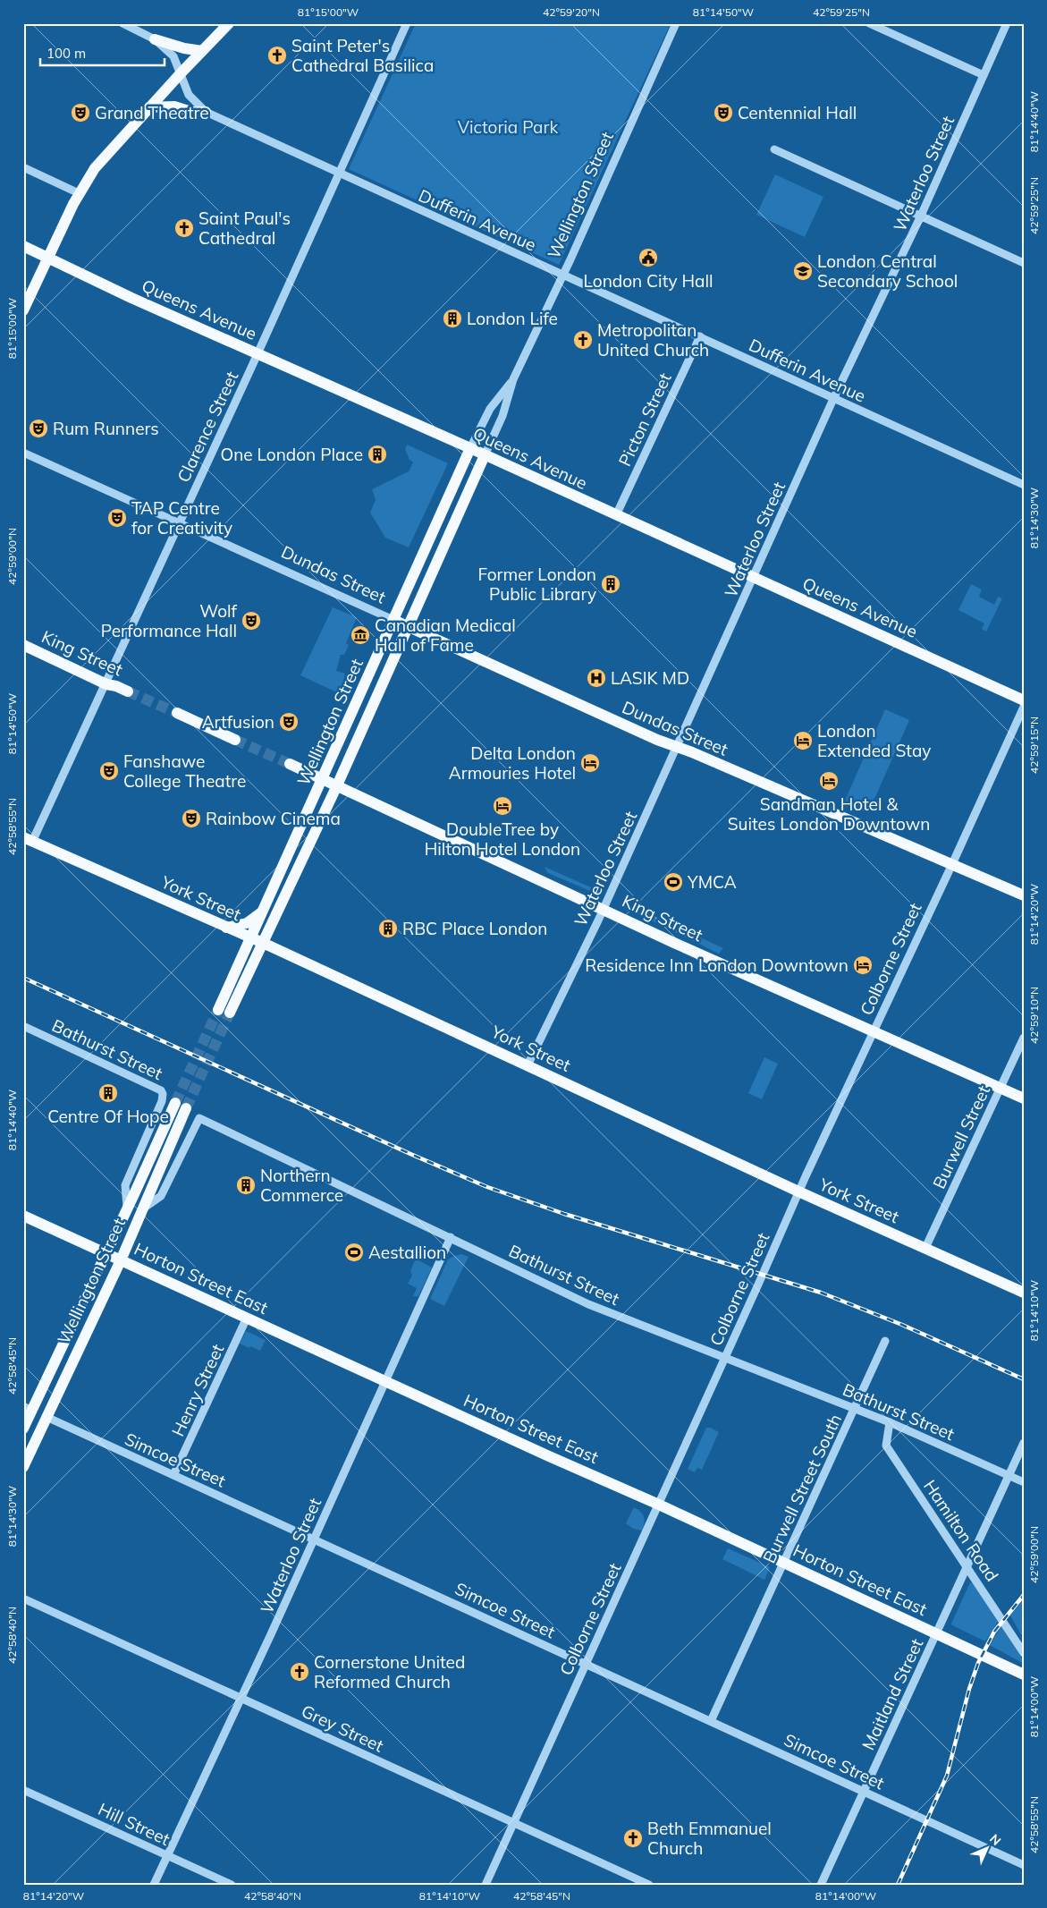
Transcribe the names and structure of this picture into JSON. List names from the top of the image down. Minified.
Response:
{"streets":{"main road":["Wellington Street","Queens Avenue","Dundas Street","King Street","York Street","Horton Street East"],"street":["Waterloo Street","Dufferin Avenue","Picton Street","Clarence Street","Colborne Street","Bathurst Street","Burwell Street","Henry Street","Simcoe Street","Burwell Street South","Hamilton Road","Maitland Street","Grey Street","Hill Street"]},"crossings":[["Waterloo Street","Dufferin Avenue"],["Waterloo Street","Queens Avenue"],["Waterloo Street","Dundas Street"],["Waterloo Street","King Street"],["Waterloo Street","York Street"],["Waterloo Street","Bathurst Street"],["Waterloo Street","Horton Street East"],["Waterloo Street","Simcoe Street"],["Waterloo Street","Grey Street"],["Waterloo Street","Hill Street"],["Wellington Street","Dufferin Avenue"],["Wellington Street","Queens Avenue"],["Wellington Street","Dundas Street"],["Wellington Street","King Street"],["Wellington Street","York Street"],["Wellington Street","Bathurst Street"],["Wellington Street","Horton Street East"],["Wellington Street","Simcoe Street"],["Dufferin Avenue","Picton Street"],["Dufferin Avenue","Clarence Street"],["Queens Avenue","Picton Street"],["Queens Avenue","Clarence Street"],["Clarence Street","Dundas Street"],["Clarence Street","King Street"],["Clarence Street","York Street"],["Dundas Street","Colborne Street"],["King Street","Colborne Street"],["King Street","Burwell Street"],["York Street","Colborne Street"],["York Street","Burwell Street"],["Colborne Street","Bathurst Street"],["Colborne Street","Horton Street East"],["Colborne Street","Simcoe Street"],["Colborne Street","Grey Street"],["Bathurst Street","Burwell Street South"],["Bathurst Street","Hamilton Road"],["Bathurst Street","Maitland Street"],["Horton Street East","Henry Street"],["Horton Street East","Burwell Street South"],["Horton Street East","Maitland Street"],["Henry Street","Simcoe Street"],["Simcoe Street","Burwell Street South"],["Simcoe Street","Maitland Street"],["Hamilton Road","Maitland Street"]],"parks":["Victoria Park"],"places":{"church":["Saint Peter's Cathedral Basilica","Saint Paul's Cathedral","Metropolitan United Church","Cornerstone United Reformed Church","Beth Emmanuel Church"],"theatre":["Grand Theatre","Centennial Hall","Rum Runners","TAP Centre for Creativity","Wolf Performance Hall","Artfusion","Fanshawe College Theatre","Rainbow Cinema"],"public building":["London City Hall"],"school or university":["London Central Secondary School"],"building":["London Life","One London Place","Former London Public Library","RBC Place London","Centre Of Hope","Northern Commerce"],"museum":["Canadian Medical Hall of Fame"],"hospital":["LASIK MD"],"hotel":["London Extended Stay","Delta London Armouries Hotel","Sandman Hotel & Suites London Downtown","DoubleTree by Hilton Hotel London","Residence Inn London Downtown"],"sports":["YMCA","Aestallion"]},"scale_bar":"100 m","north":"top right","coordinates":["81°15'00\"W","42°59'20\"N","81°14'50\"W","42°59'25\"N","81°14'40\"W","81°14'30\"W","42°59'00\"N","42°59'15\"N","42°58'55\"N","81°14'20\"W","42°59'10\"N","81°14'10\"W","42°58'45\"N","42°58'40\"N","81°14'00\"W"]}
